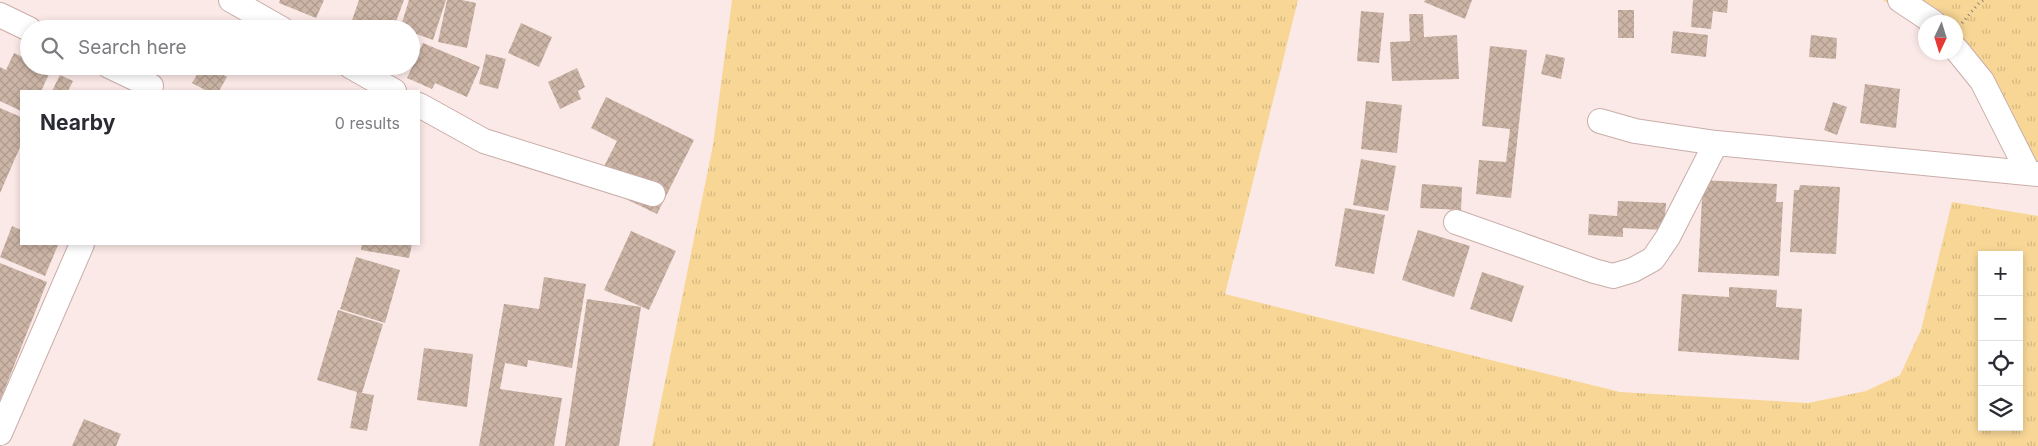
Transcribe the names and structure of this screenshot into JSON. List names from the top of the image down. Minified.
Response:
{"north":"bottom","page":{"search":"Search here","heading":["Nearby","0 results"],"map_buttons":["+","−"]}}
